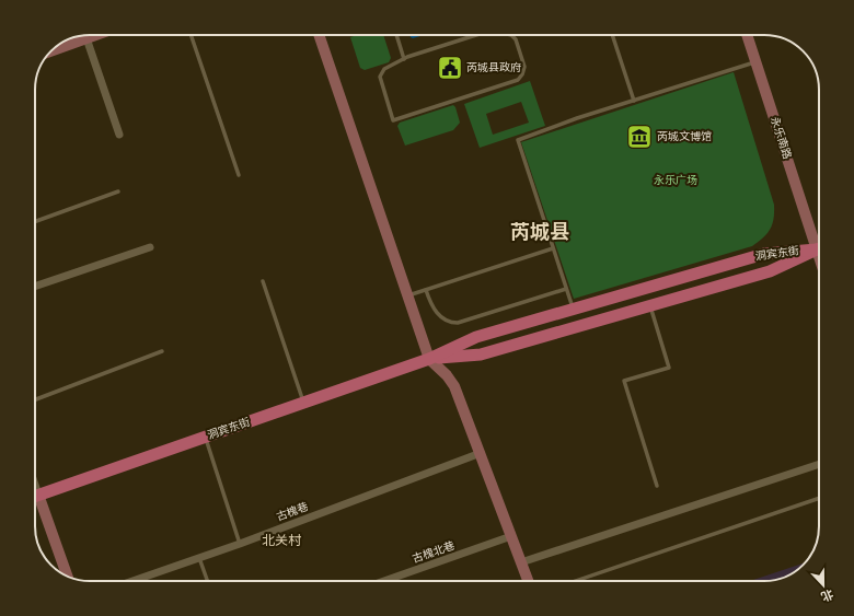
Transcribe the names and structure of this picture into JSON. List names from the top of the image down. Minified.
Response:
{"streets":{"main road":["洞宾东街"],"street":["永乐南路","古槐巷","古槐北巷"]},"districts":["芮城县","北关村"],"parks":["永乐广场"],"places":{"public building":["芮城县政府"],"museum":["芮城文博馆"]},"north":"bottom"}
